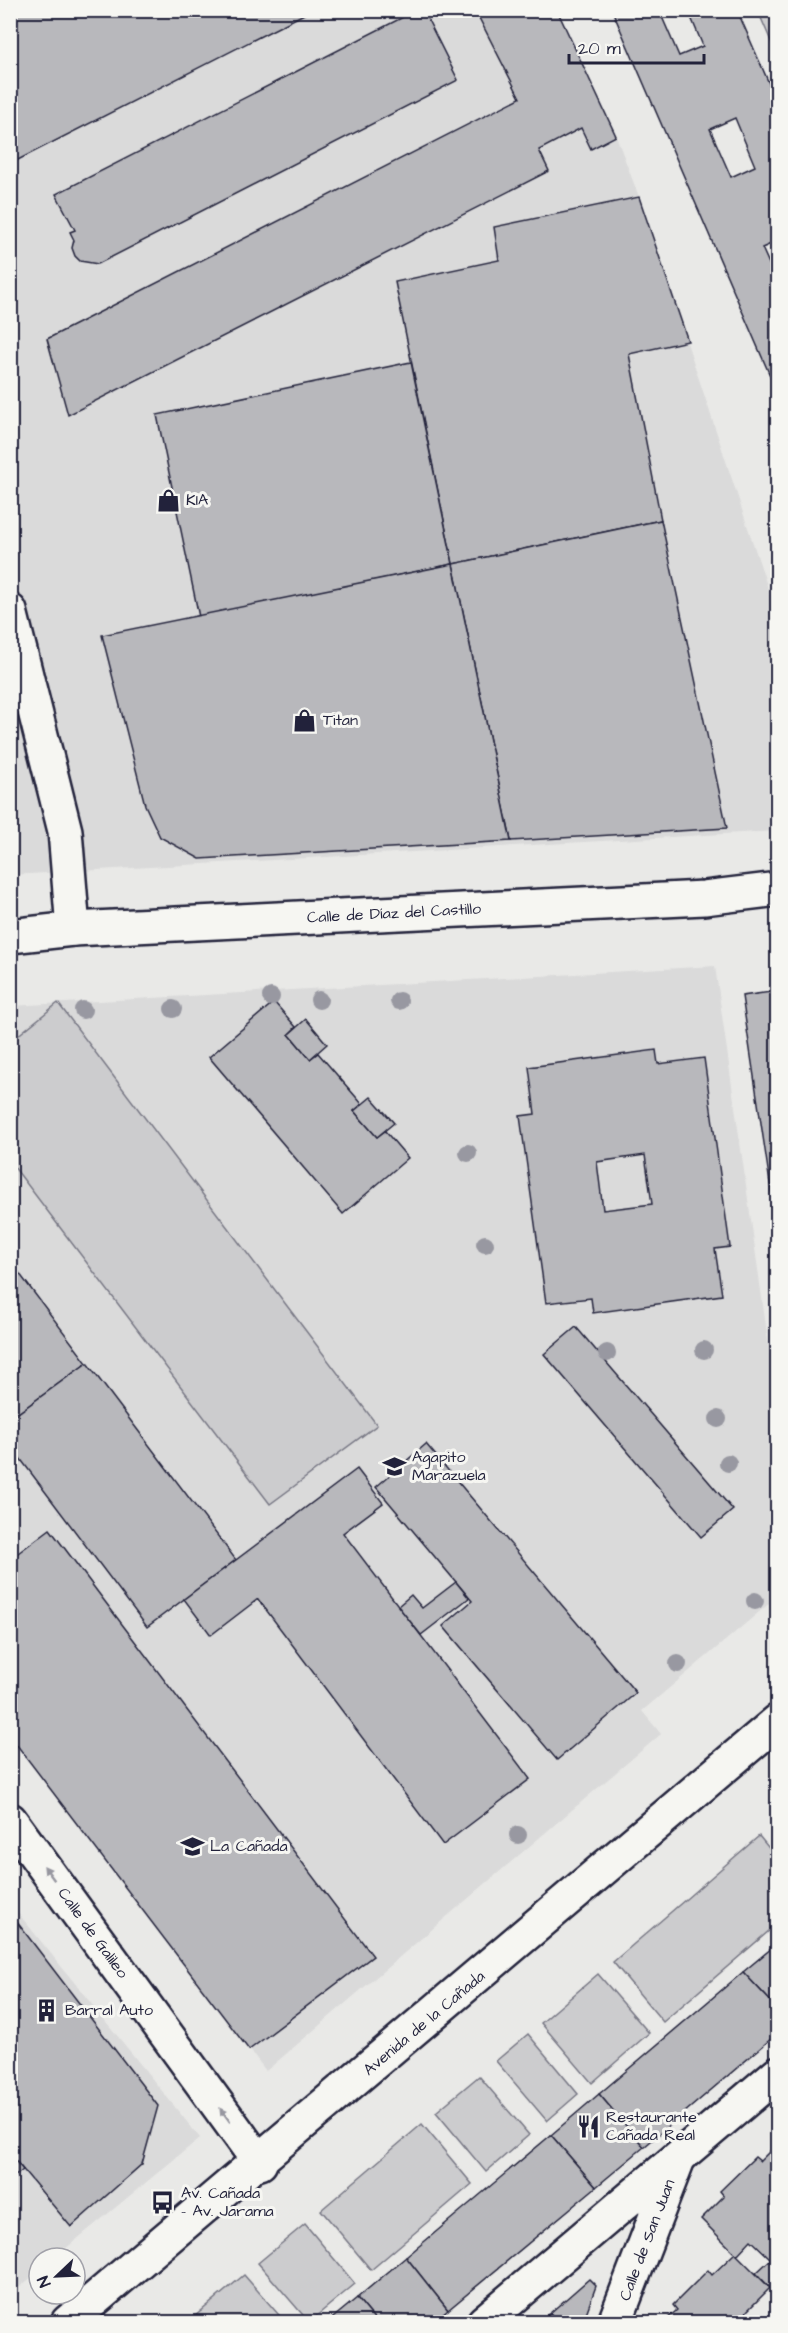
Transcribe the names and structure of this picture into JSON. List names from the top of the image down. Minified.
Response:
{"streets":{"street":["Calle de Díaz del Castillo","Calle de Galileo","Avenida de la Cañada","Calle de San Juan"]},"crossings":[["Calle de Galileo","Avenida de la Cañada"]],"one_way":["Calle de Galileo"],"places":{"shop":["KIA","Titan"],"school or university":["Agapito Marazuela","La Cañada"],"building":["Barral Auto"],"restaurant":["Restaurante Cañada Real"],"bus stop":["Av. Cañada - Av. Jarama"]},"scale_bar":"20 m","north":"bottom left"}
